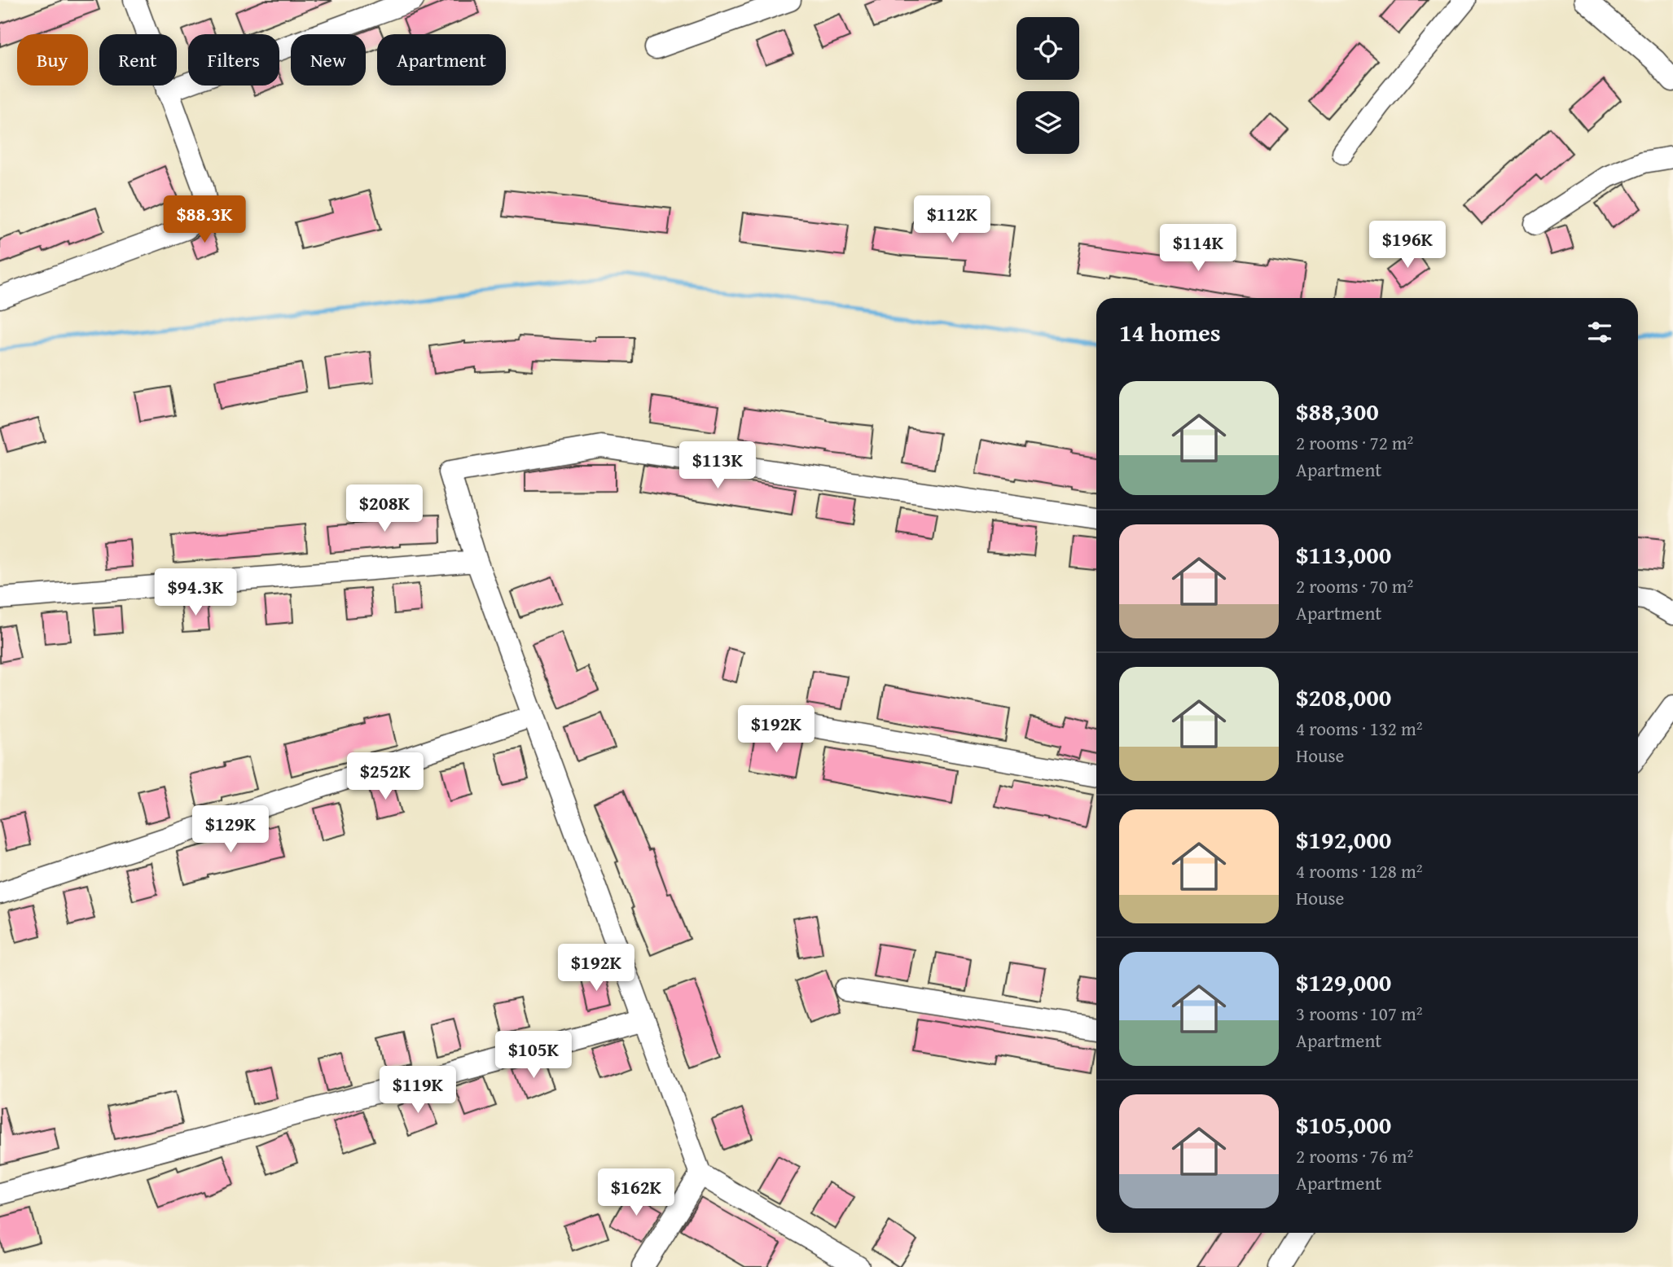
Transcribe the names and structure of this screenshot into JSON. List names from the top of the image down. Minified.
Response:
{"page":{"chip":["Buy","Rent","Filters","New","Apartment"],"price":["$88.3K","$112K","$196K","$114K","$113K","$208K","$94.3K","$192K","$252K","$129K","$192K","$105K","$119K","$162K"],"heading":"14 homes","list":[{"name":"$88,300","note":"2 rooms · 72 m² · Apartment"},{"name":"$113,000","note":"2 rooms · 70 m² · Apartment"},{"name":"$208,000","note":"4 rooms · 132 m² · House"},{"name":"$192,000","note":"4 rooms · 128 m² · House"},{"name":"$129,000","note":"3 rooms · 107 m² · Apartment"},{"name":"$105,000","note":"2 rooms · 76 m² · Apartment"}]}}
